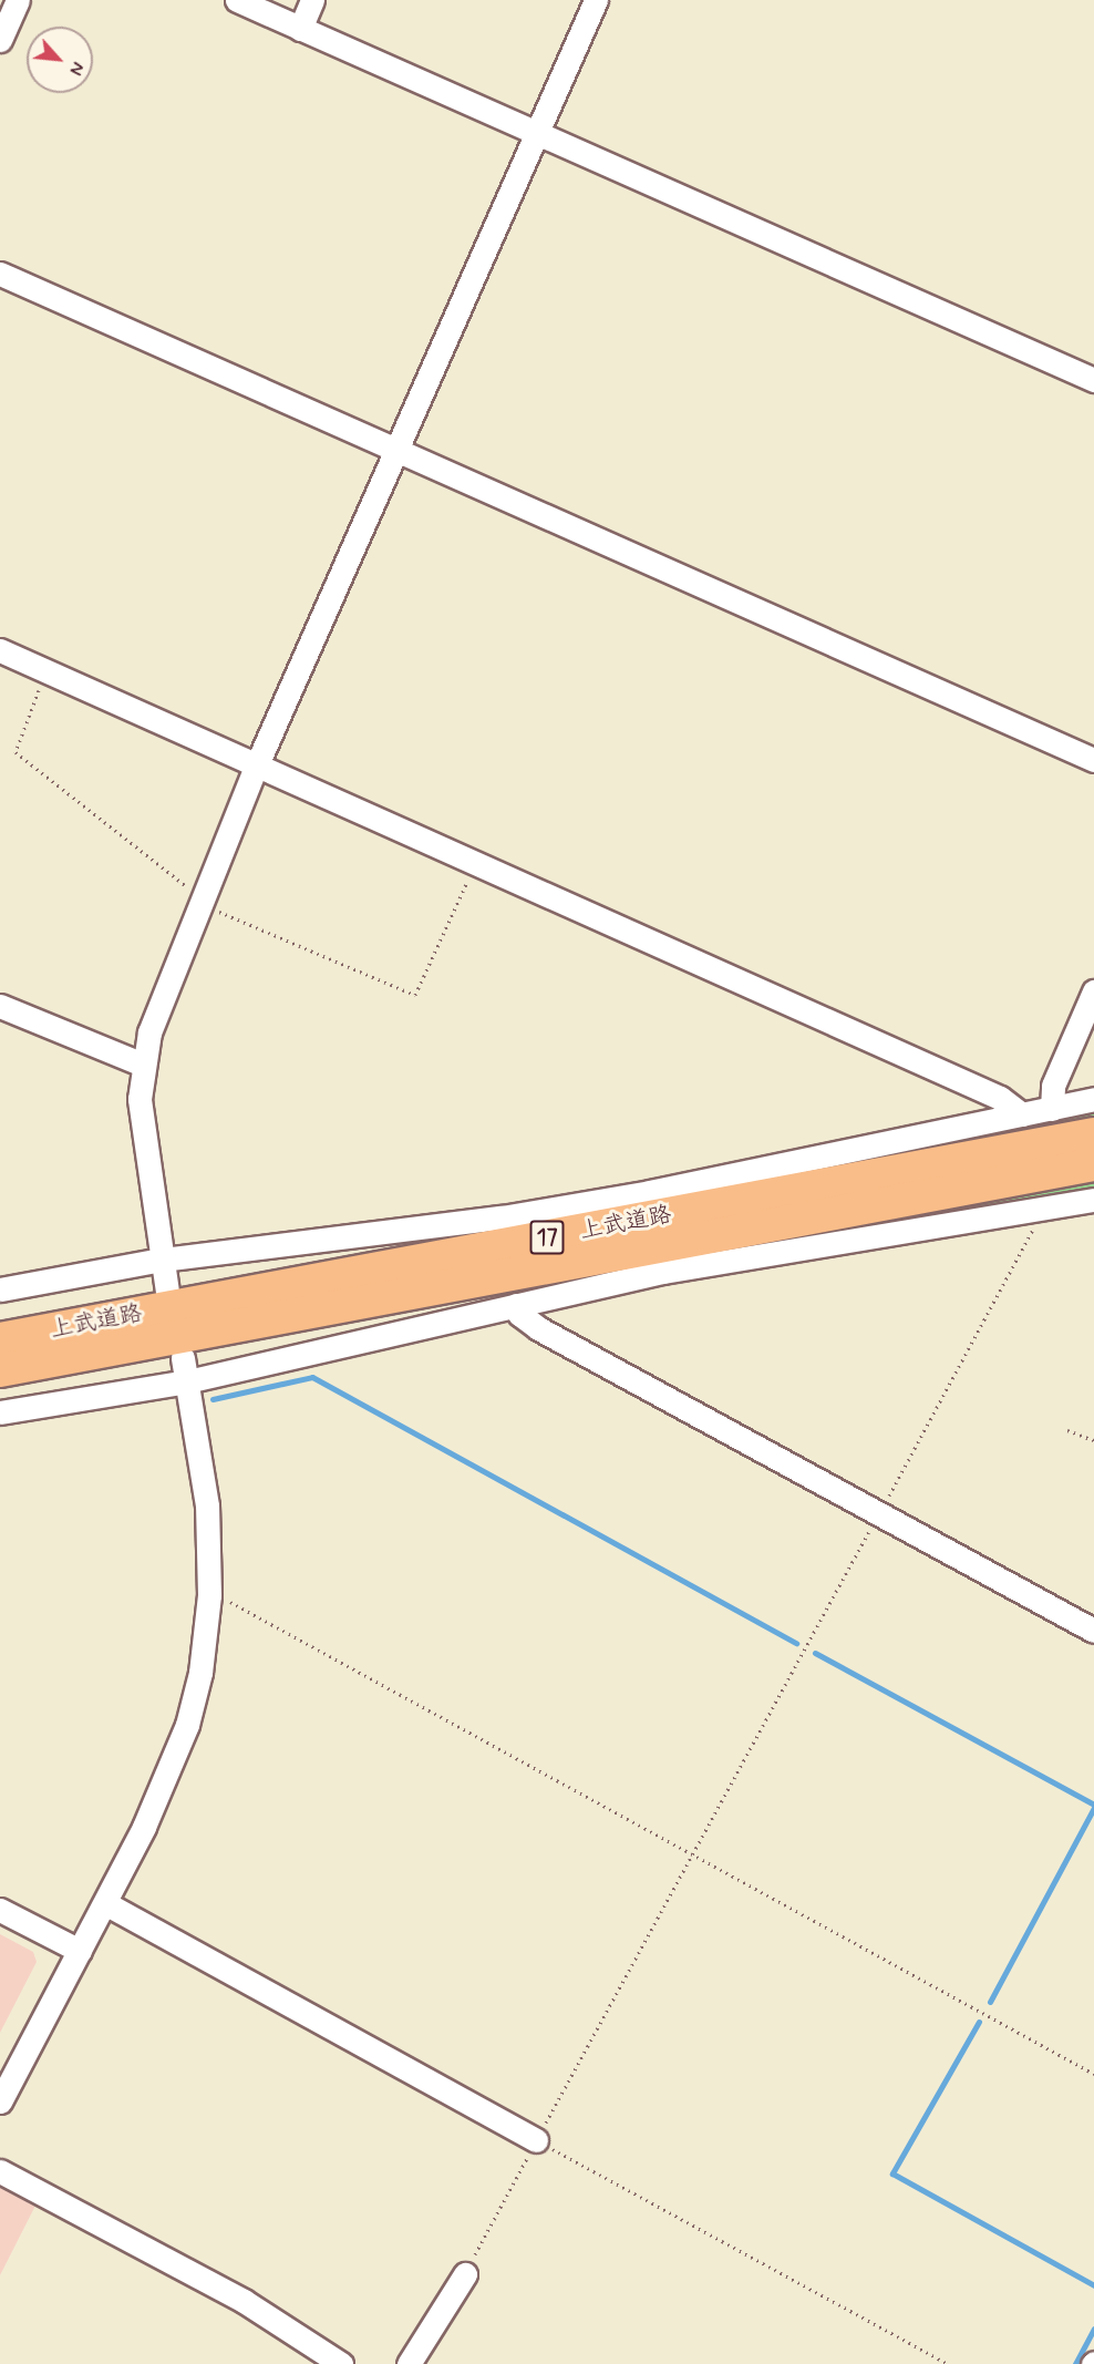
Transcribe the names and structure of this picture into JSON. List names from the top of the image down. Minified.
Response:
{"streets":{"highway":["上武道路","17"]},"north":"bottom right"}
